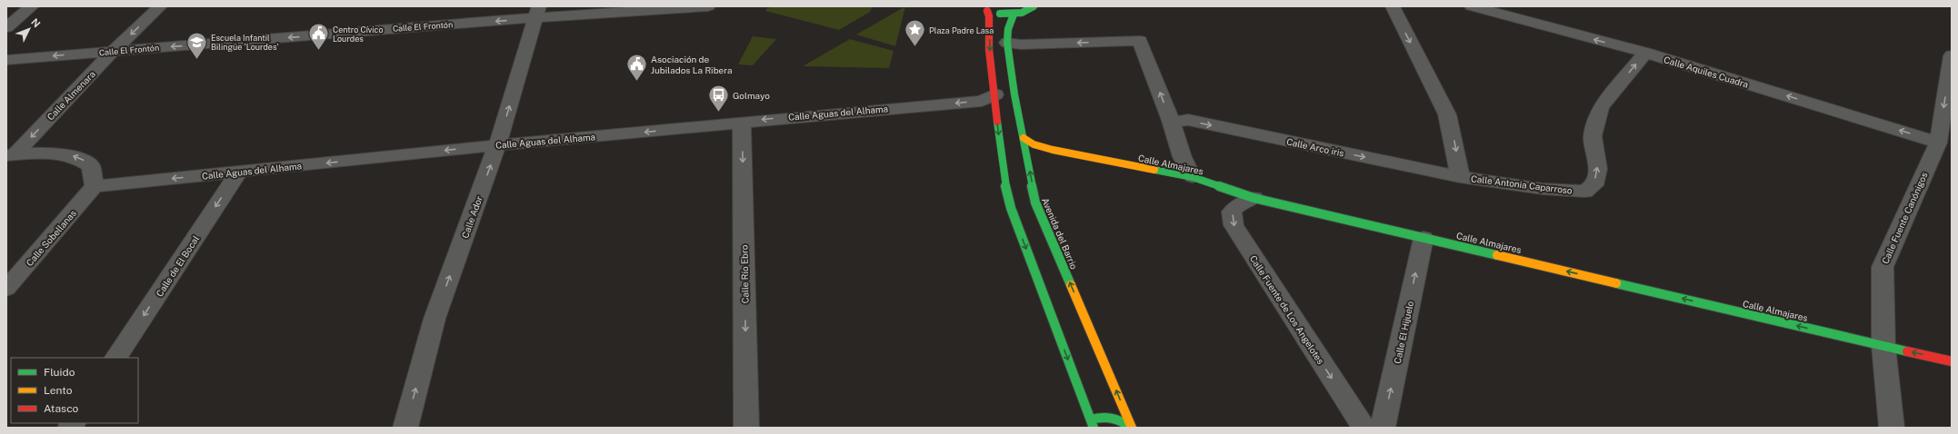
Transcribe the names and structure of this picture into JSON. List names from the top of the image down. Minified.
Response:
{"streets":{"street":["Calle El Frontón","Calle Aquiles Cuadra","Calle Almenara","Calle Aguas del Alhama","Calle Arco iris","Calle Almajares","Calle Antonia Caparroso","Calle Ador","Calle Fuente Canónigos","Avenida del Barrio","Calle Sobellanas","Calle de El Bocal","Calle Río Ebro","Calle Fuente de Los Angelotes","Calle El Hijuelo"]},"crossings":[["Calle El Frontón","Calle Almenara"],["Calle El Frontón","Calle Ador"],["Calle Aquiles Cuadra","Calle Antonia Caparroso"],["Calle Aquiles Cuadra","Calle Fuente Canónigos"],["Calle Aguas del Alhama","Calle Ador"],["Calle Aguas del Alhama","Calle Sobellanas"],["Calle Aguas del Alhama","Calle de El Bocal"],["Calle Aguas del Alhama","Calle Río Ebro"],["Calle Arco iris","Calle Antonia Caparroso"],["Calle Almajares","Calle Fuente Canónigos"],["Calle Almajares","Avenida del Barrio"],["Calle Almajares","Calle Fuente de Los Angelotes"],["Calle Almajares","Calle El Hijuelo"]],"one_way":["Calle El Frontón","Calle Aquiles Cuadra","Calle Almenara","Calle Aguas del Alhama","Calle Arco iris","Calle Almajares","Calle Ador","Calle de El Bocal","Calle Río Ebro","Calle Fuente de Los Angelotes","Calle El Hijuelo"],"places":{"place":["Plaza Padre Lasa"],"public building":["Centro Cívico Lourdes","Asociación de Jubilados La Ribera"],"school or university":["Escuela Infantil Bilingüe 'Lourdes'"],"bus stop":["Golmayo"]},"legend":["Fluido","Lento","Atasco"],"north":"top right"}
